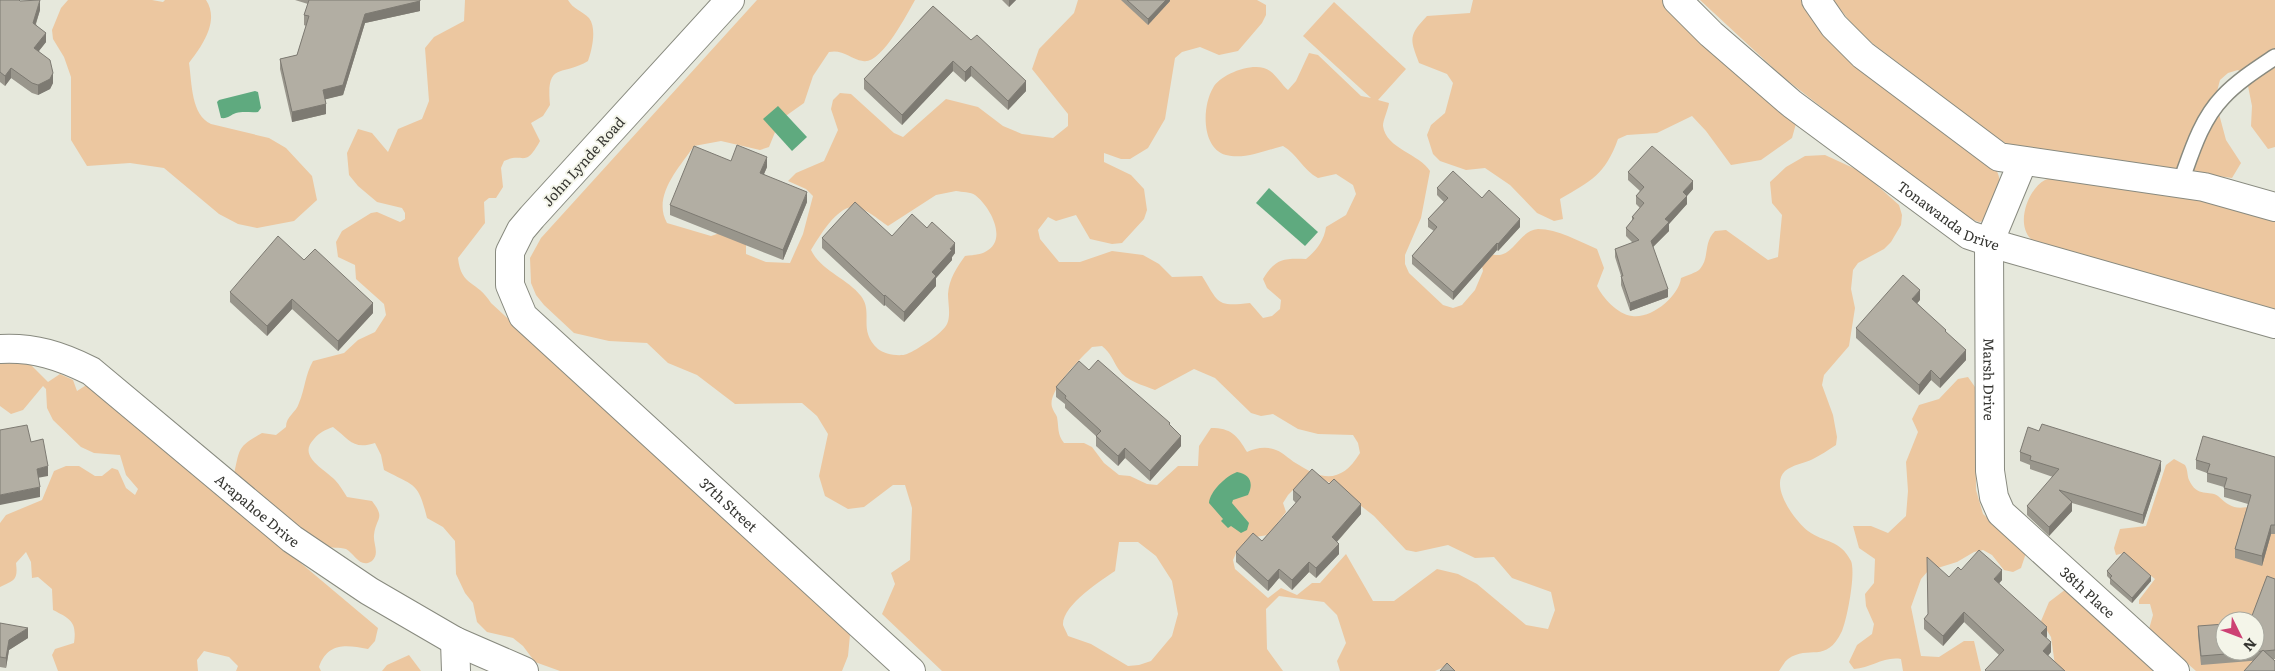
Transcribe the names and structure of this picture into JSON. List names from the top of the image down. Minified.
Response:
{"streets":{"street":["John Lynde Road","Tonawanda Drive","Marsh Drive","37th Street","Arapahoe Drive","38th Place"]},"crossings":[["John Lynde Road","37th Street"],["Tonawanda Drive","Marsh Drive"],["Marsh Drive","38th Place"]],"north":"bottom right"}
